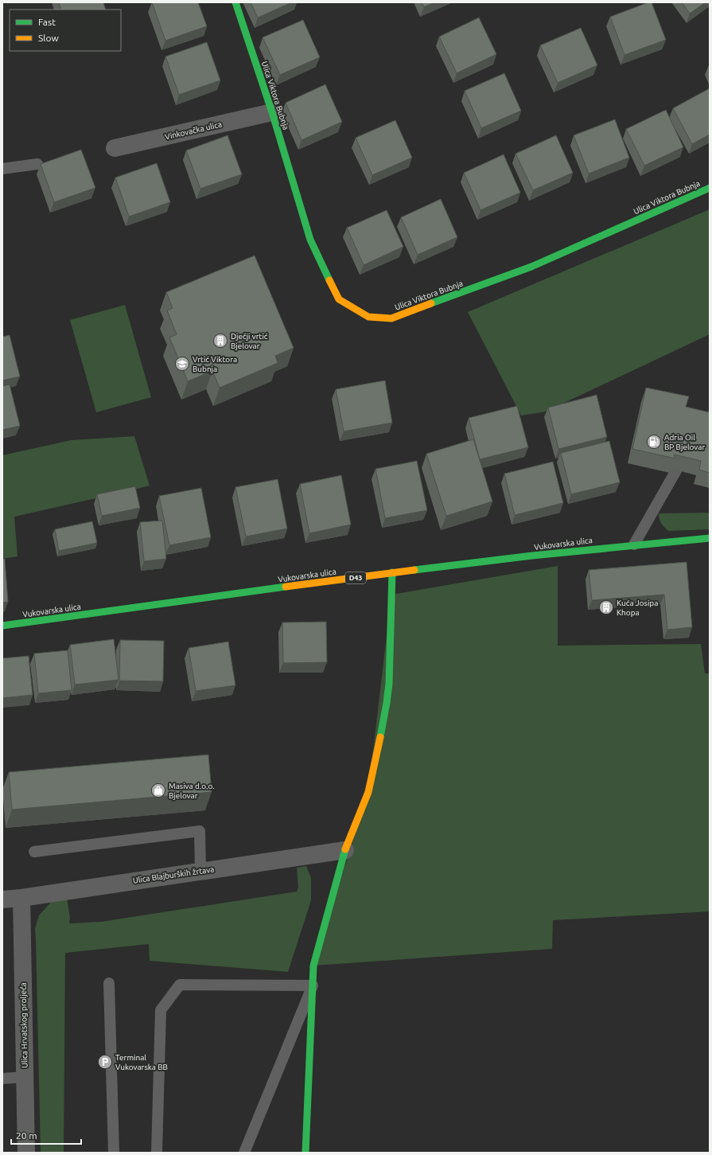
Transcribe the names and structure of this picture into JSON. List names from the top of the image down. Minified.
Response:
{"streets":{"street":["Ulica Viktora Bubnja","Vinkovačka ulica","Vukovarska ulica","D43","Ulica Blajburških žrtava","Ulica Hrvatskog proljeća"]},"crossings":[["Ulica Viktora Bubnja","Vinkovačka ulica"],["Ulica Blajburških žrtava","Ulica Hrvatskog proljeća"]],"places":{"building":["Dječji vrtić Bjelovar","Kuća Josipa Khopa"],"school or university":["Vrtić Viktora Bubnja"],"fuel station":["Adria Oil BP Bjelovar"],"shop":["Masiva d.o.o. Bjelovar"],"parking":["Terminal Vukovarska BB"]},"legend":["Fast","Slow"],"scale_bar":"20 m"}
